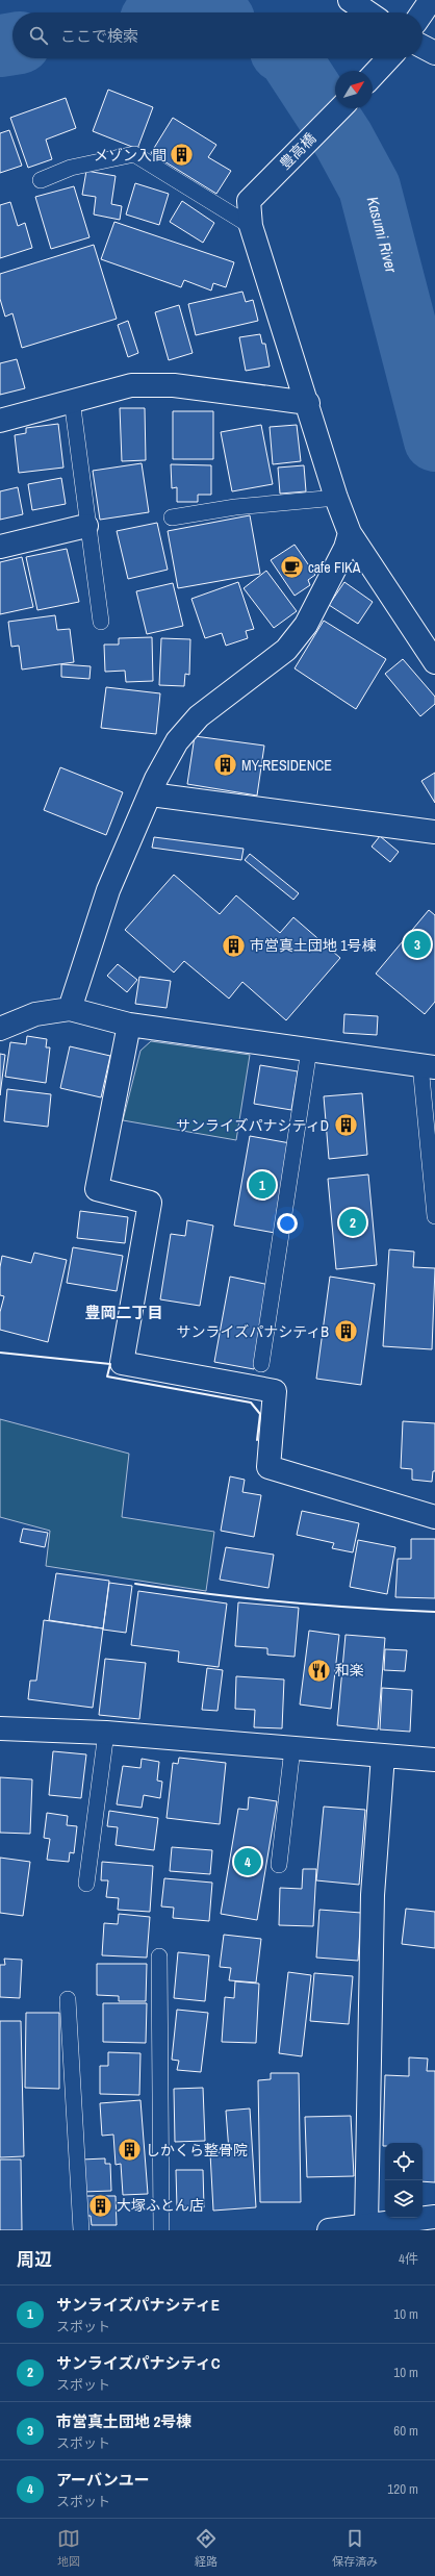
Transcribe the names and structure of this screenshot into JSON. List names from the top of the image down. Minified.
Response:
{"streets":{"street":["豊高橋"]},"districts":["豊岡二丁目"],"water":["Kasumi River"],"places":{"building":["メゾン入間","MY-RESIDENCE","市営真土団地 1号棟","サンライズパナシティD","サンライズパナシティB","しかくら整骨院","大塚ふとん店"],"cafe":["cafe FIKA"],"restaurant":["和楽"]},"north":"top right","page":{"search":"ここで検索","pins":["3","1","2","4"],"heading":["周辺","4件"],"list":[{"mark":"1","name":"サンライズパナシティE","note":"スポット","value":"10 m"},{"mark":"2","name":"サンライズパナシティC","note":"スポット","value":"10 m"},{"mark":"3","name":"市営真土団地 2号棟","note":"スポット","value":"60 m"},{"mark":"4","name":"アーバンユー","note":"スポット","value":"120 m"}],"nav":["地図","経路","保存済み"]}}
